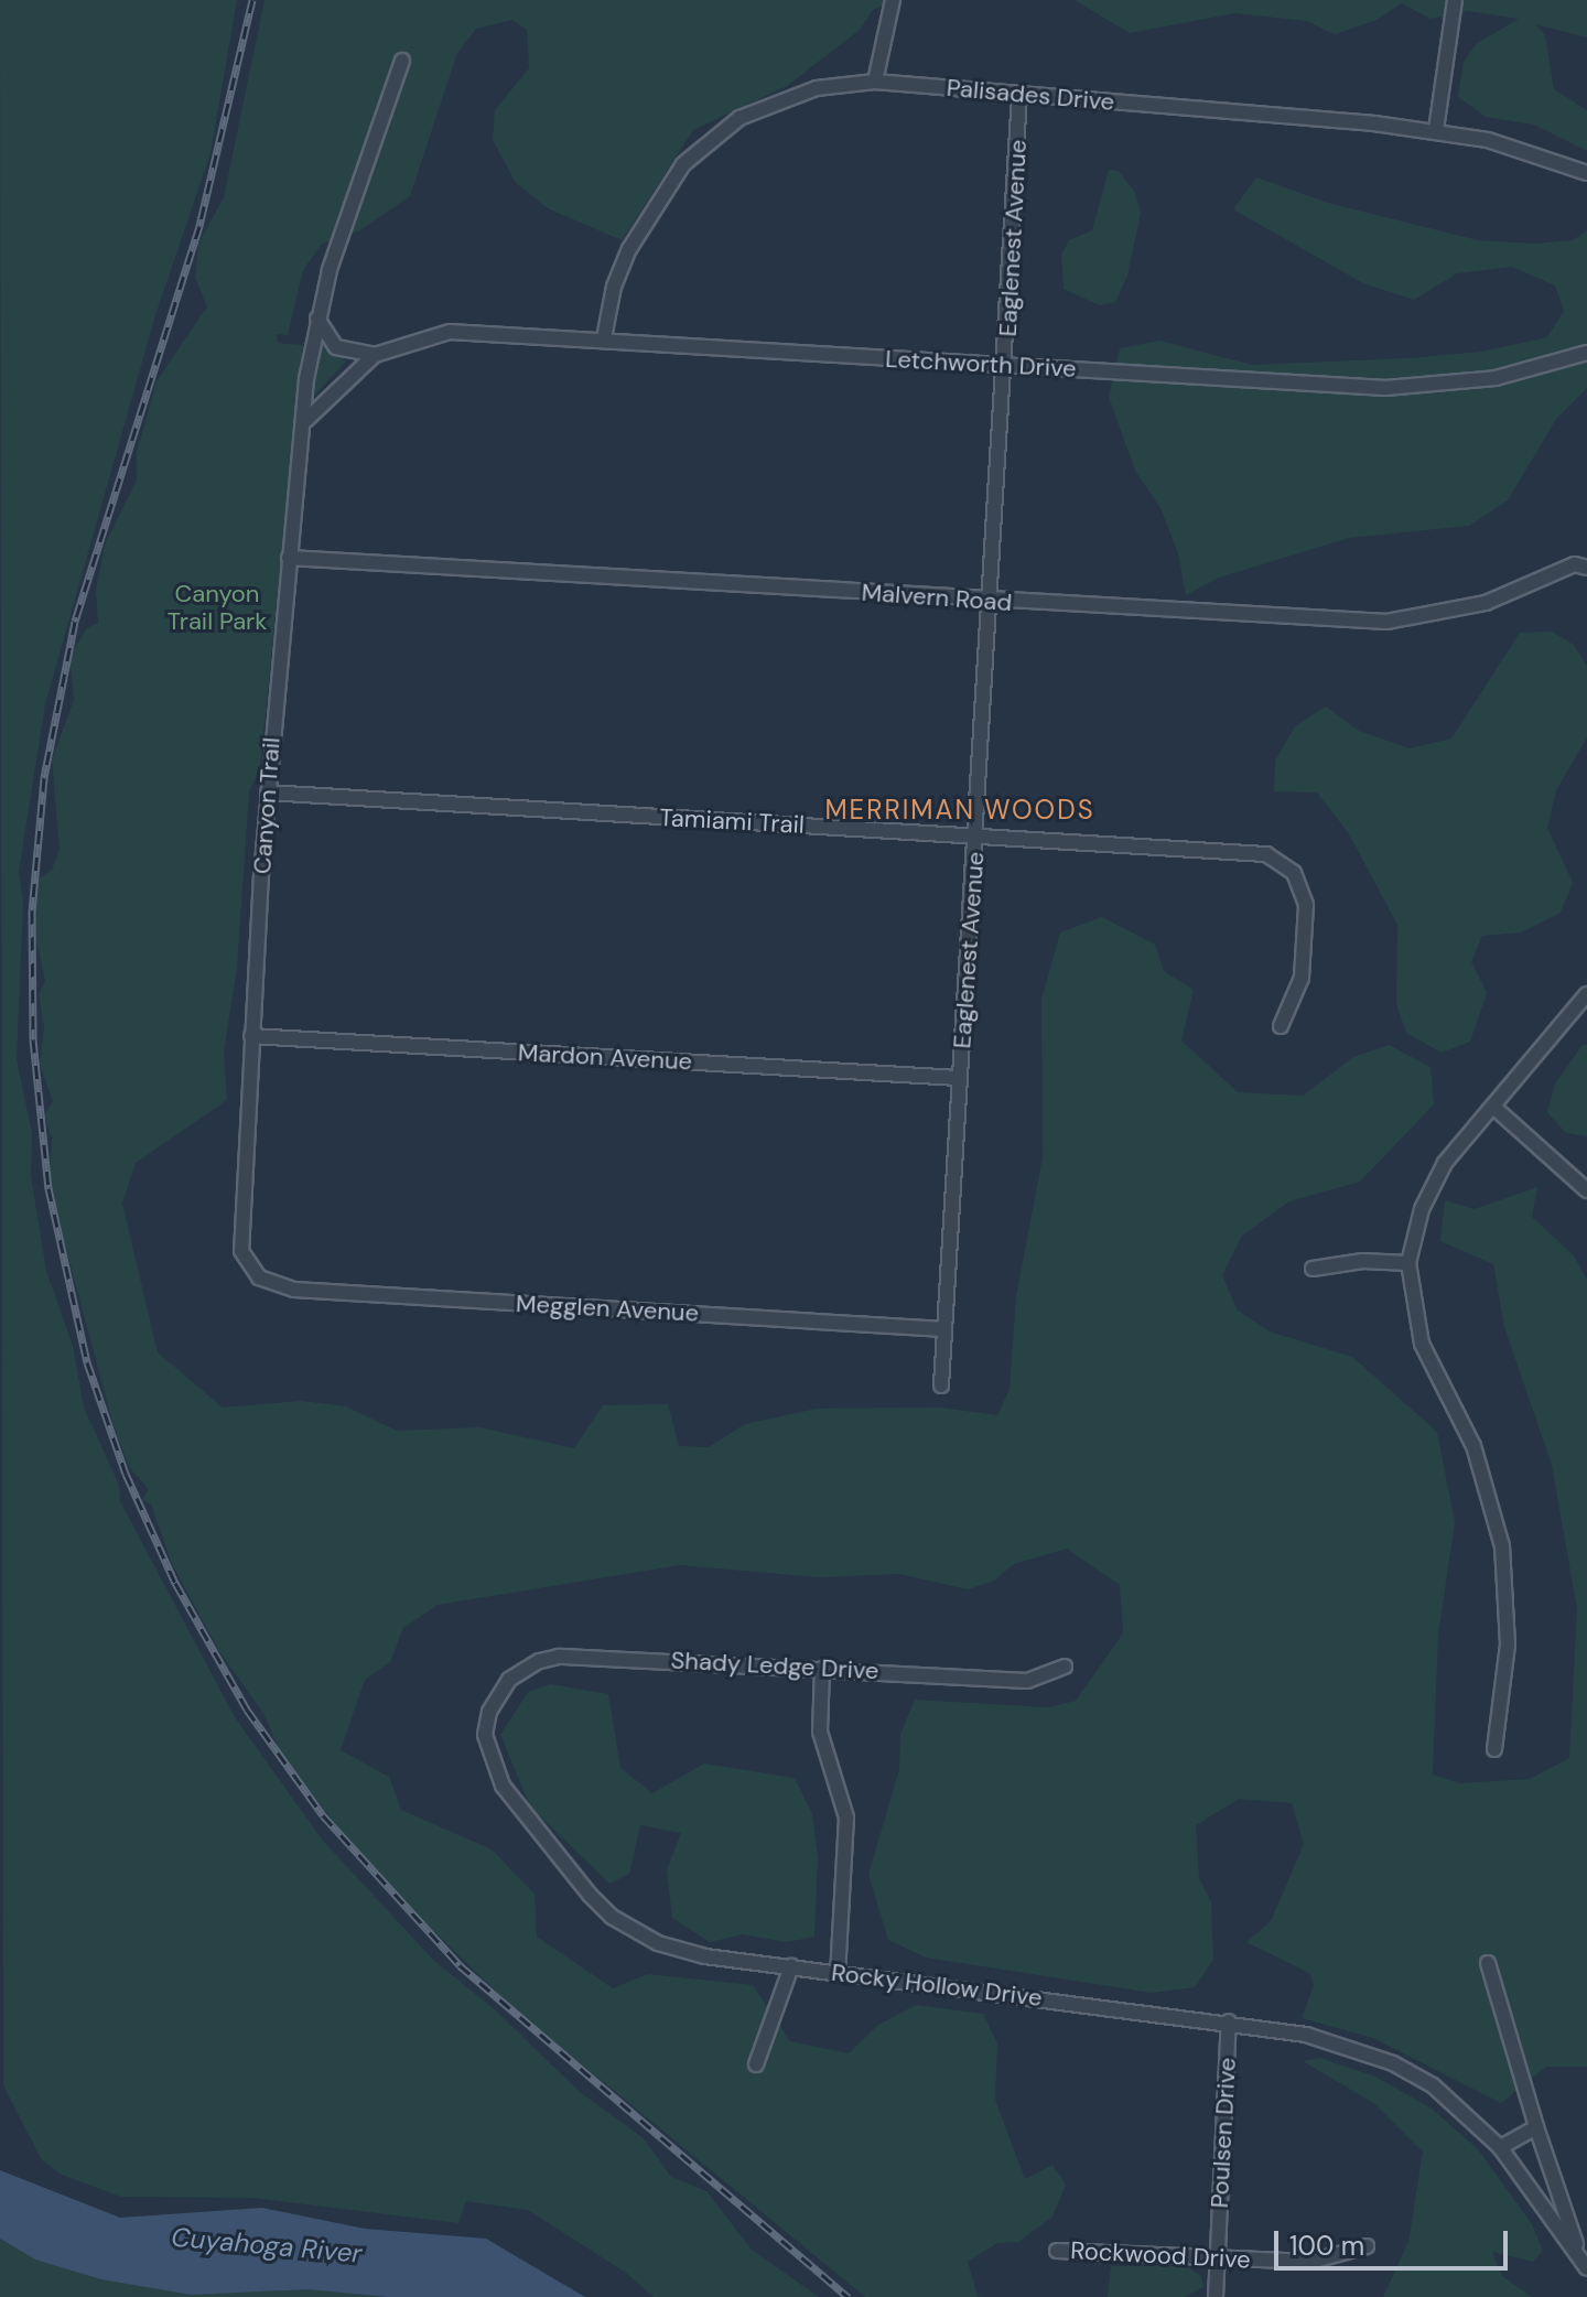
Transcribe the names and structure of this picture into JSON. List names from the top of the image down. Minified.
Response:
{"streets":{"street":["Palisades Drive","Eaglenest Avenue","Letchworth Drive","Malvern Road","Canyon Trail","Tamiami Trail","Mardon Avenue","Megglen Avenue","Shady Ledge Drive","Rocky Hollow Drive","Poulsen Drive","Rockwood Drive"]},"crossings":[["Palisades Drive","Eaglenest Avenue"],["Palisades Drive","Letchworth Drive"],["Eaglenest Avenue","Letchworth Drive"],["Eaglenest Avenue","Malvern Road"],["Eaglenest Avenue","Tamiami Trail"],["Eaglenest Avenue","Mardon Avenue"],["Eaglenest Avenue","Megglen Avenue"],["Letchworth Drive","Canyon Trail"],["Malvern Road","Canyon Trail"],["Canyon Trail","Tamiami Trail"],["Canyon Trail","Mardon Avenue"],["Canyon Trail","Megglen Avenue"],["Shady Ledge Drive","Rocky Hollow Drive"],["Rocky Hollow Drive","Poulsen Drive"],["Poulsen Drive","Rockwood Drive"]],"districts":["MERRIMAN WOODS"],"water":["Cuyahoga River"],"parks":["Canyon Trail Park"],"scale_bar":"100 m"}
